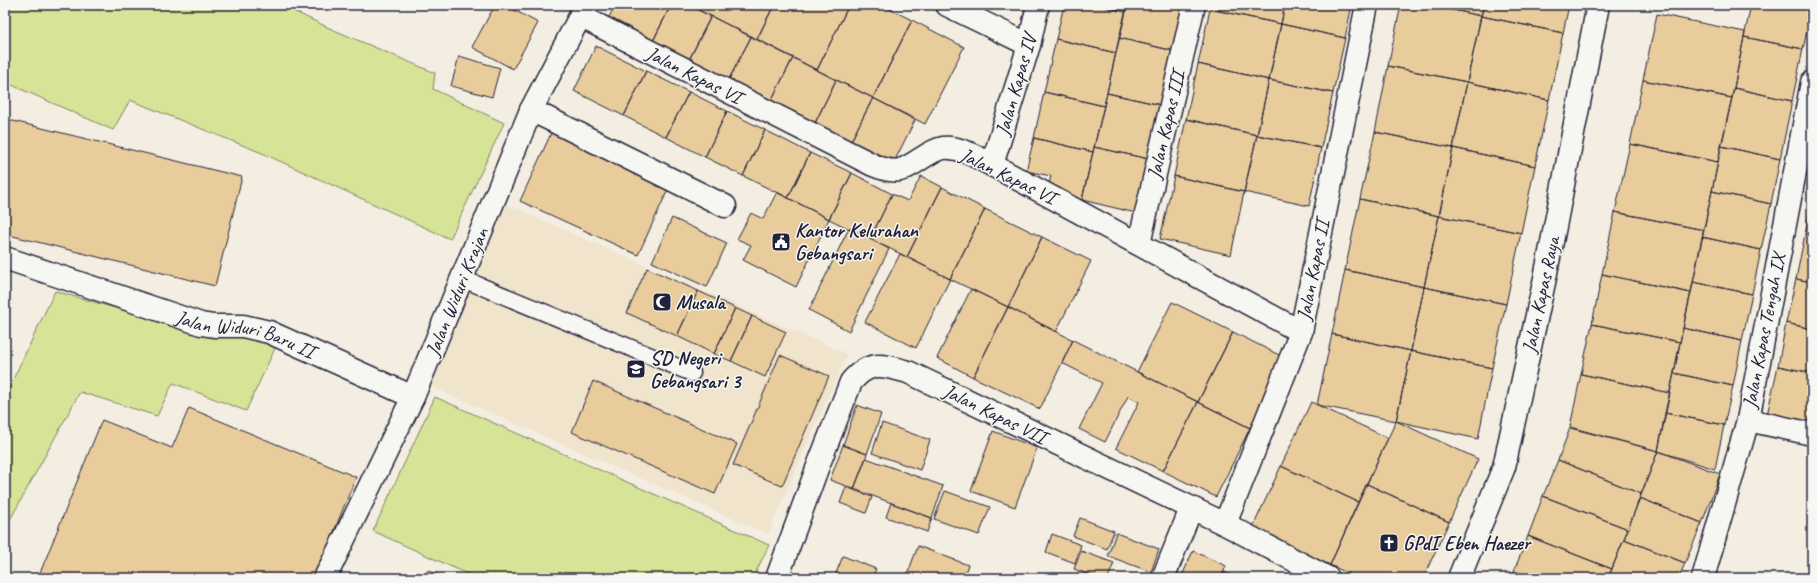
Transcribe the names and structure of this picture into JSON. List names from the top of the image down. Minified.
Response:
{"streets":{"street":["Jalan Kapas VI","Jalan Kapas IV","Jalan Kapas III","Jalan Kapas II","Jalan Widuri Krajan","Jalan Kapas Raya","Jalan Kapas Tengah IX","Jalan Widuri Baru II","Jalan Kapas VII"]},"crossings":[["Jalan Kapas VI","Jalan Kapas IV"],["Jalan Kapas VI","Jalan Kapas III"],["Jalan Kapas VI","Jalan Kapas II"],["Jalan Kapas VI","Jalan Widuri Krajan"],["Jalan Kapas II","Jalan Kapas VII"],["Jalan Widuri Krajan","Jalan Widuri Baru II"]],"places":{"public building":["Kantor Kelurahan Gebangsari"],"mosque":["Musala"],"school or university":["SD Negeri Gebangsari 3"],"church":["GPdI Eben Haezer"]}}
